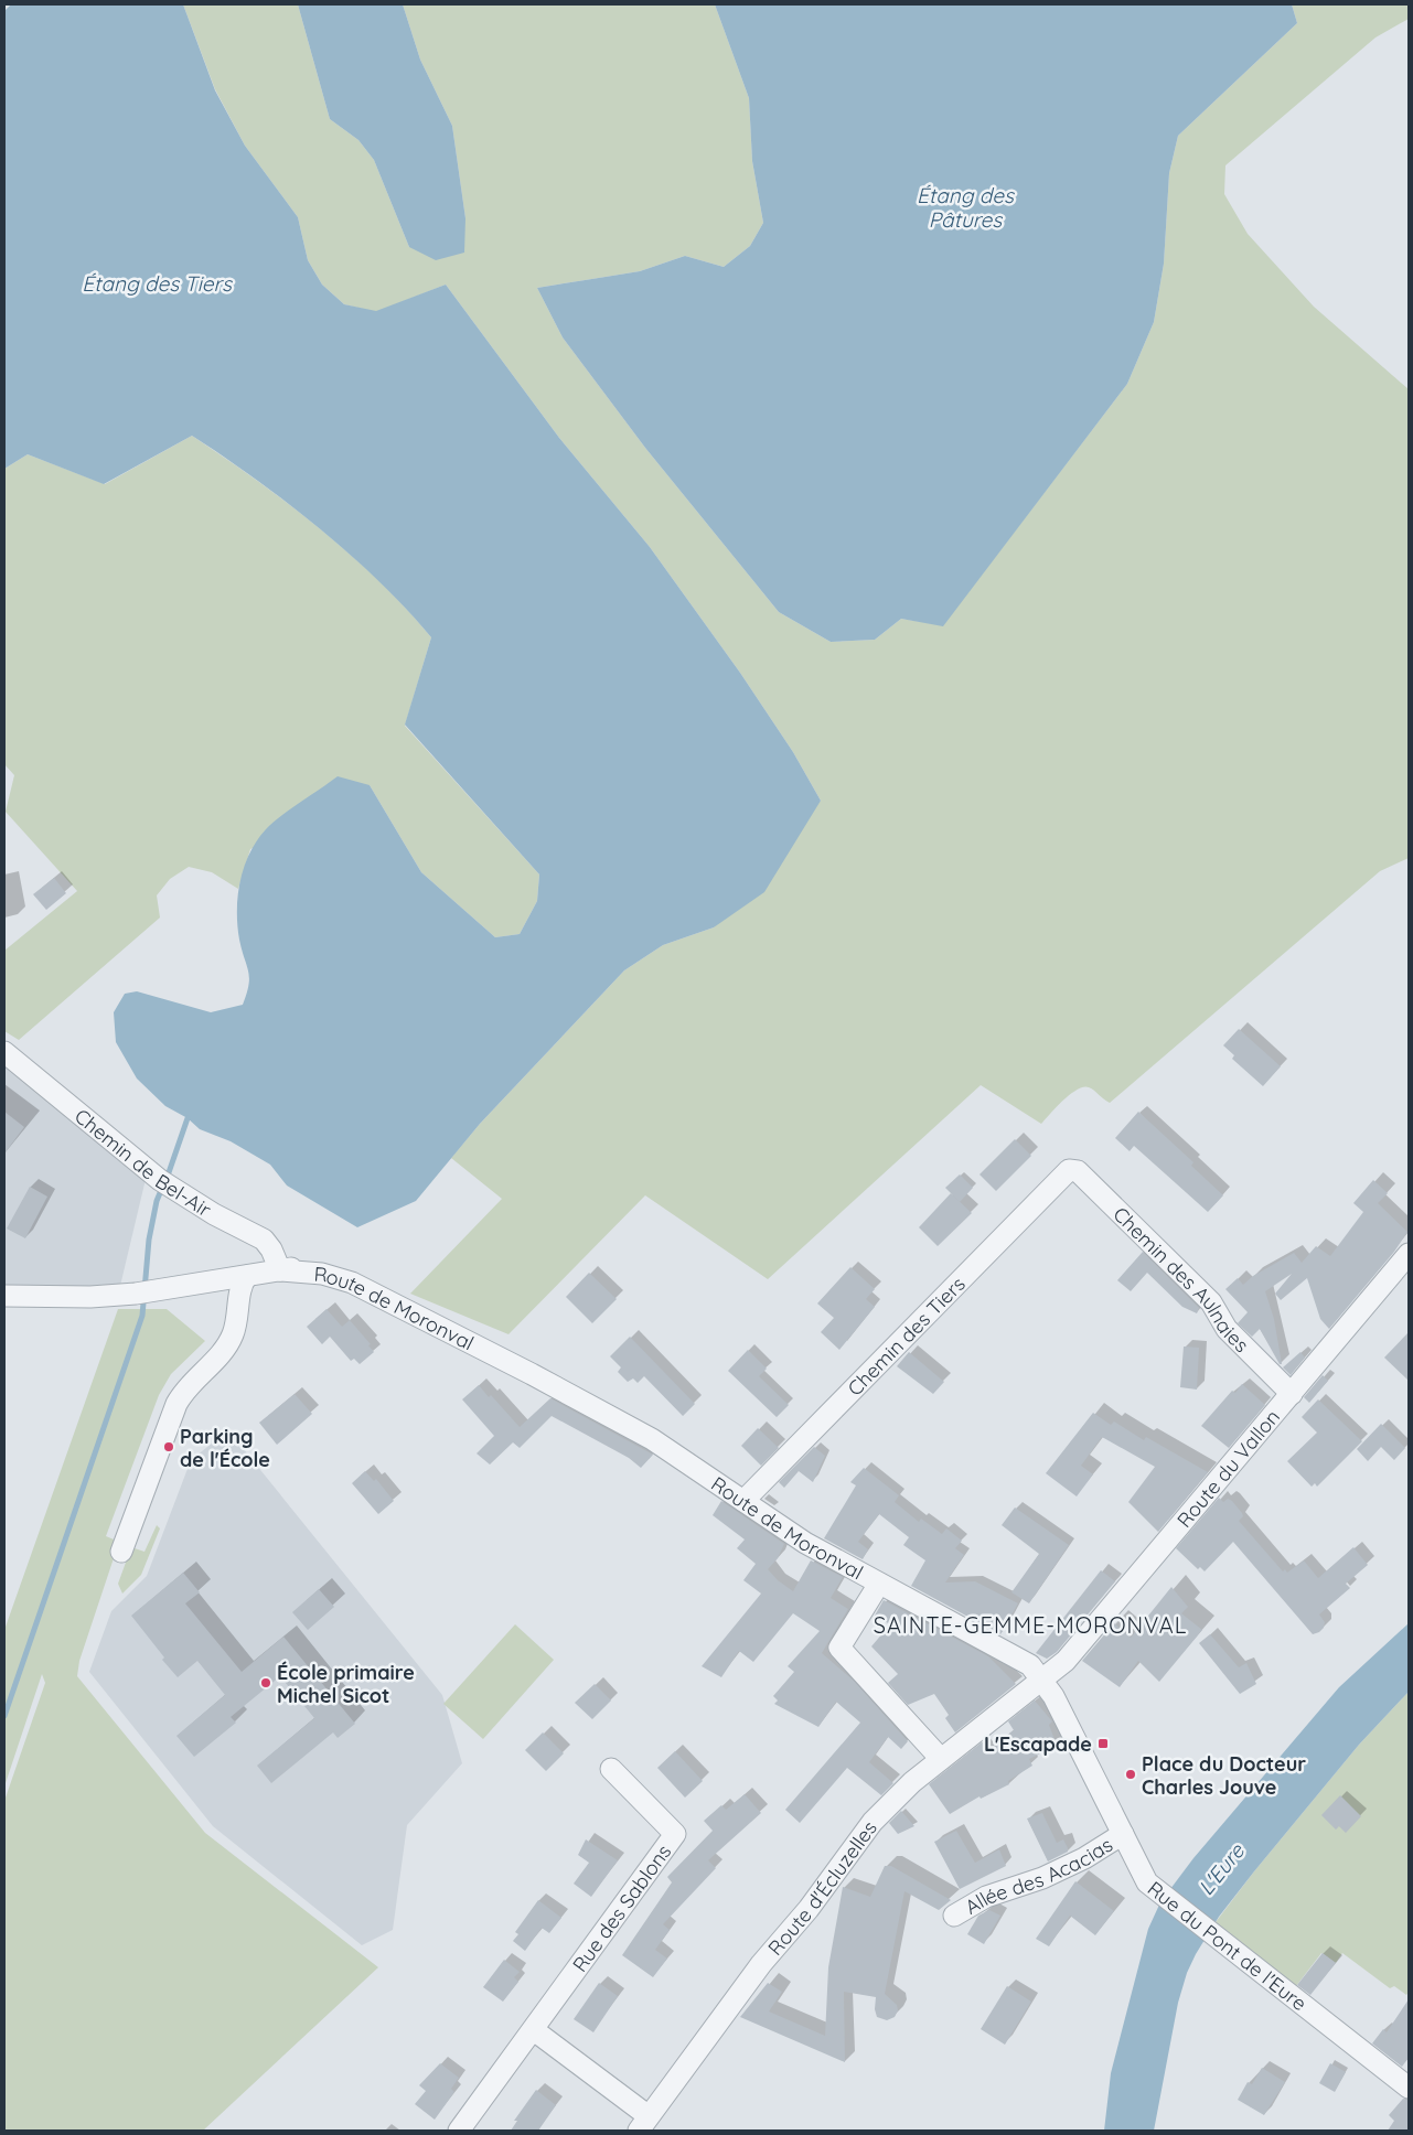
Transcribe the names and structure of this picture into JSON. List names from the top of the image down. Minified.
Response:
{"streets":{"street":["Chemin de Bel-Air","Chemin des Aulnaies","Route de Moronval","Chemin des Tiers","Route du Vallon","Allée des Acacias","Route d'Écluzelles","Rue des Sablons","Rue du Pont de l'Eure"]},"crossings":[["Chemin de Bel-Air","Route de Moronval"],["Chemin des Aulnaies","Chemin des Tiers"],["Chemin des Aulnaies","Route du Vallon"],["Route de Moronval","Chemin des Tiers"],["Route de Moronval","Route du Vallon"],["Route de Moronval","Route d'Écluzelles"],["Route de Moronval","Rue du Pont de l'Eure"],["Route du Vallon","Route d'Écluzelles"],["Route du Vallon","Rue du Pont de l'Eure"],["Allée des Acacias","Rue du Pont de l'Eure"],["Route d'Écluzelles","Rue du Pont de l'Eure"]],"districts":["SAINTE-GEMME-MORONVAL"],"water":["Étang des Pâtures","Étang des Tiers","L'Eure"],"places":{"other":["Parking de l'École","École primaire Michel Sicot","Place du Docteur Charles Jouve"],"transit":["L'Escapade"]}}
